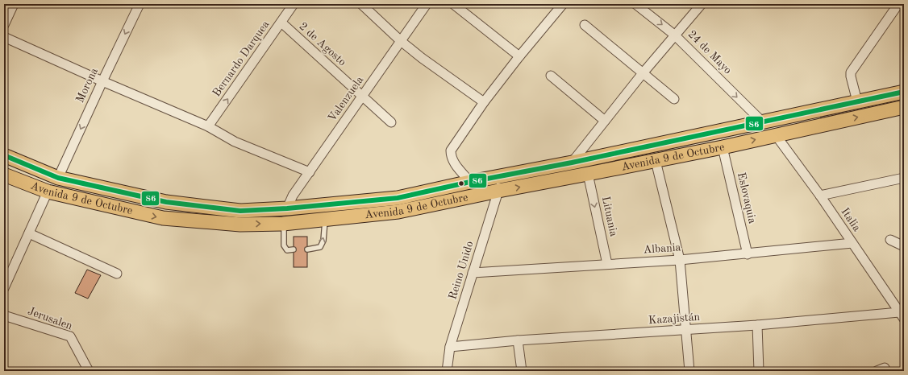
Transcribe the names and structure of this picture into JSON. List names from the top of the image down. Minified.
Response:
{"streets":{"main road":["Avenida 9 de Octubre"],"street":["2 de Agosto","24 de Mayo","Bernardo Darquea","Morona","Valenzuela","Eslovaquia","Lituania","Italia","Albania","Reino Unido","Jerusalen","Kazajistán"]},"crossings":[["2 de Agosto","Bernardo Darquea"],["2 de Agosto","Valenzuela"],["24 de Mayo","Avenida 9 de Octubre"],["Morona","Avenida 9 de Octubre"],["Valenzuela","Avenida 9 de Octubre"],["Avenida 9 de Octubre","Eslovaquia"],["Avenida 9 de Octubre","Lituania"],["Avenida 9 de Octubre","Italia"],["Avenida 9 de Octubre","Reino Unido"],["Eslovaquia","Albania"],["Lituania","Albania"],["Italia","Albania"],["Italia","Kazajistán"],["Albania","Reino Unido"],["Reino Unido","Kazajistán"]],"one_way":["Bernardo Darquea","Morona"],"lines":["transit line 86"]}
